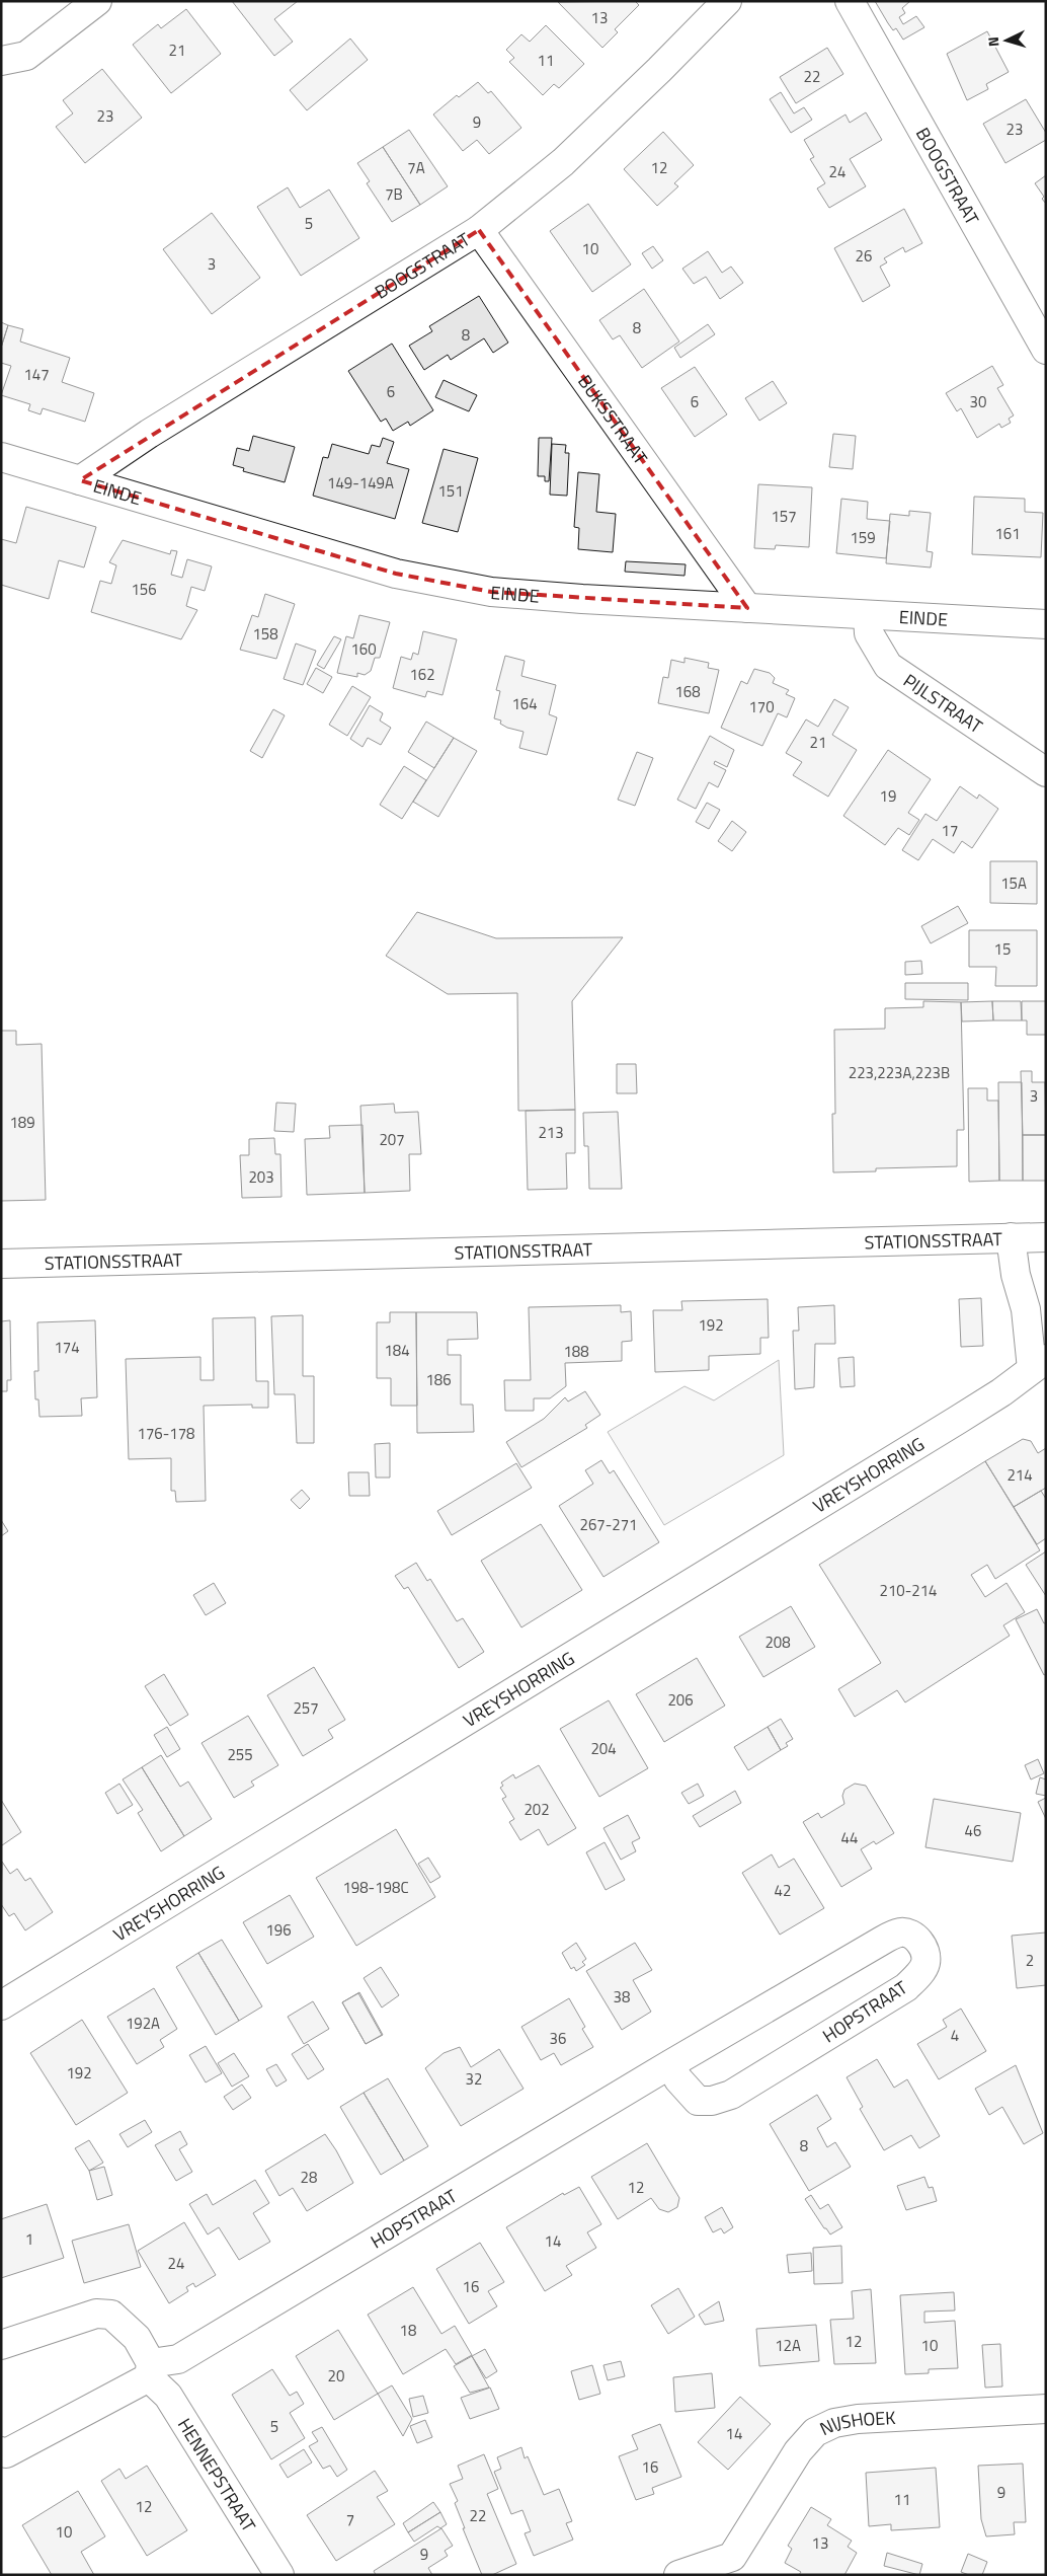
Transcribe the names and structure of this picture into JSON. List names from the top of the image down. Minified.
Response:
{"streets":{"street":["BOOGSTRAAT","BUKSSTRAAT","EINDE","PIJLSTRAAT","STATIONSSTRAAT","VREYSHORRING","HOPSTRAAT","NIJSHOEK","HENNEPSTRAAT"]},"crossings":[["BOOGSTRAAT","BUKSSTRAAT"],["BOOGSTRAAT","EINDE"],["BUKSSTRAAT","EINDE"],["EINDE","PIJLSTRAAT"],["STATIONSSTRAAT","VREYSHORRING"],["HOPSTRAAT","HENNEPSTRAAT"]],"house_numbers":["13","21","11","22","23","9","23","7A","12","24","7B","5","10","26","3","8","8","147","6","6","30","149-149A","151","157","161","159","156","158","160","162","168","164","170","21","19","17","15A","15","223,223A,223B","3","189","213","207","203","192","174","184","188","186","176-178","214","267-271","210-214","208","206","257","204","255","202","46","44","198-198C","42","196","2","38","192A","4","36","192","32","8","28","12","1","14","24","16","18","12","12A","10","20","5","14","16","9","11","12","22","7","10","13","9"],"north":"left"}
